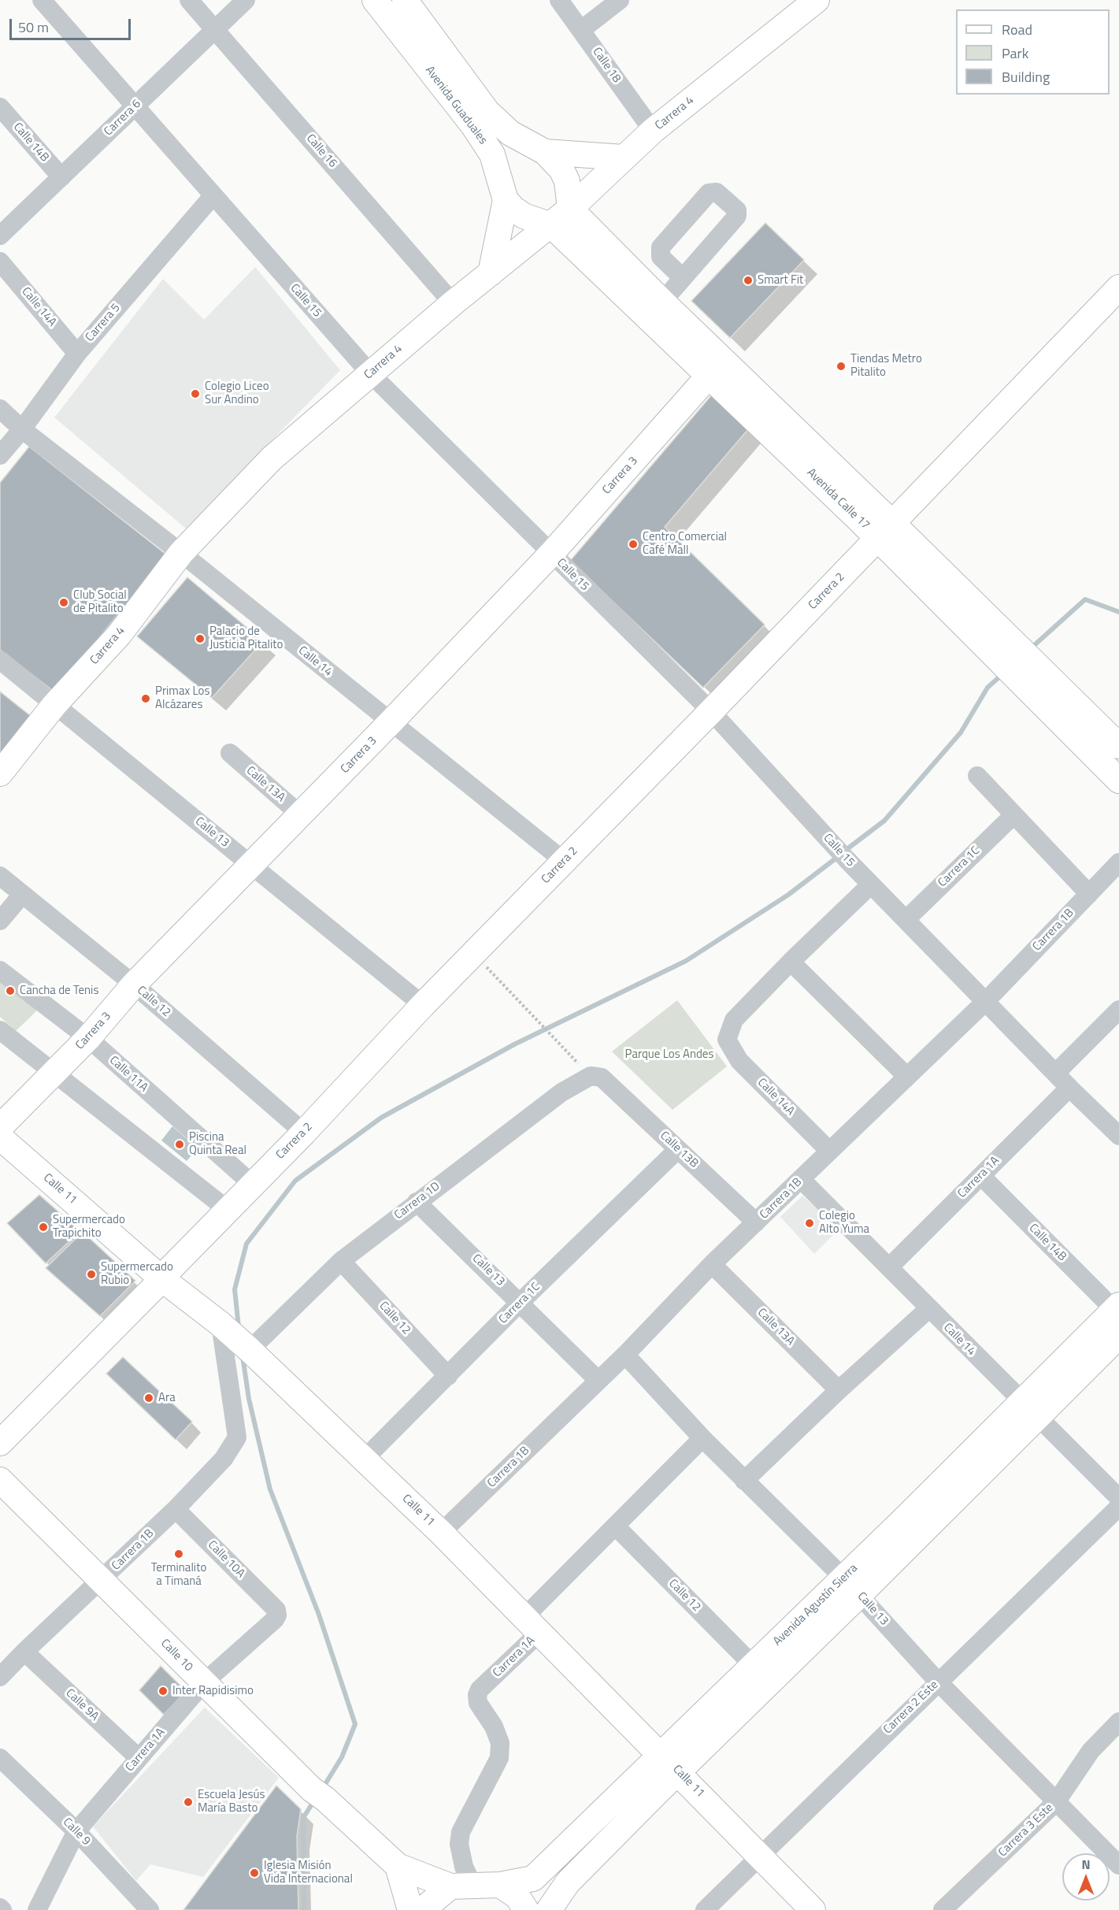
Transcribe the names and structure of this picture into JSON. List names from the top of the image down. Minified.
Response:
{"streets":{"main road":["Avenida Guaduales","Carrera 4","Carrera 3","Avenida Calle 17","Carrera 2","Calle 11","Avenida Agustín Sierra","Calle 10"],"street":["Calle 18","Carrera 6","Calle 14B","Calle 16","Calle 15","Calle 14A","Carrera 5","Calle 14","Calle 13A","Calle 13","Carrera 1C","Carrera 1B","Calle 12","Calle 11A","Calle 13B","Carrera 1A","Carrera 1D","Calle 10A","Calle 9A","Carrera 2 Este","Carrera 3 Este","Calle 9"]},"crossings":[["Calle 18","Carrera 4"],["Avenida Guaduales","Carrera 4"],["Avenida Guaduales","Avenida Calle 17"],["Carrera 4","Calle 16"],["Carrera 4","Calle 15"],["Carrera 4","Avenida Calle 17"],["Carrera 4","Calle 14"],["Carrera 4","Calle 13"],["Carrera 6","Calle 14B"],["Carrera 6","Calle 16"],["Carrera 6","Calle 15"],["Calle 14B","Carrera 1A"],["Calle 14B","Avenida Agustín Sierra"],["Calle 15","Carrera 5"],["Calle 15","Carrera 3"],["Calle 15","Carrera 2"],["Calle 15","Carrera 1C"],["Calle 15","Carrera 1B"],["Calle 15","Carrera 1A"],["Calle 14A","Carrera 5"],["Calle 14A","Carrera 1B"],["Carrera 5","Calle 14"],["Carrera 3","Avenida Calle 17"],["Carrera 3","Calle 14"],["Carrera 3","Calle 13A"],["Carrera 3","Calle 13"],["Carrera 3","Calle 12"],["Carrera 3","Calle 11A"],["Avenida Calle 17","Carrera 2"],["Carrera 2","Calle 14"],["Carrera 2","Calle 13"],["Carrera 2","Calle 12"],["Carrera 2","Calle 11A"],["Carrera 2","Calle 11"],["Calle 14","Carrera 1B"],["Calle 14","Carrera 1A"],["Calle 14","Avenida Agustín Sierra"],["Calle 13A","Carrera 1B"],["Calle 13","Carrera 1C"],["Calle 13","Carrera 1B"],["Calle 13","Carrera 1A"],["Calle 13","Carrera 1D"],["Calle 13","Avenida Agustín Sierra"],["Calle 13","Carrera 2 Este"],["Calle 13","Carrera 3 Este"],["Carrera 1C","Calle 12"],["Carrera 1C","Calle 13B"],["Carrera 1C","Calle 11"],["Carrera 1B","Calle 13B"],["Carrera 1B","Calle 11"],["Carrera 1B","Carrera 1D"],["Carrera 1B","Calle 10A"],["Carrera 1B","Calle 10"],["Carrera 1B","Calle 9A"],["Calle 12","Carrera 1A"],["Calle 12","Carrera 1D"],["Calle 12","Avenida Agustín Sierra"],["Calle 13B","Carrera 1D"],["Carrera 1A","Calle 11"],["Carrera 1A","Calle 10A"],["Carrera 1A","Avenida Agustín Sierra"],["Carrera 1A","Calle 10"],["Carrera 1A","Calle 9A"],["Carrera 1A","Calle 9"],["Calle 11","Carrera 1D"],["Calle 11","Avenida Agustín Sierra"],["Calle 11","Carrera 2 Este"]],"parks":["Parque Los Andes"],"places":["Smart Fit","Tiendas Metro Pitalito","Colegio Liceo Sur Andino","Centro Comercial Café Mall","Club Social de Pitalito","Palacio de Justicia Pitalito","Primax Los Alcázares","Cancha de Tenis","Piscina Quinta Real","Colegio Alto Yuma","Supermercado Trapichito","Supermercado Rubio","Ara","Terminalito a Timaná","Inter Rapidisimo","Escuela Jesús María Basto","Iglesia Misión Vida Internacional"],"legend":["Road","Park","Building"],"scale_bar":"50 m","north":"top"}
